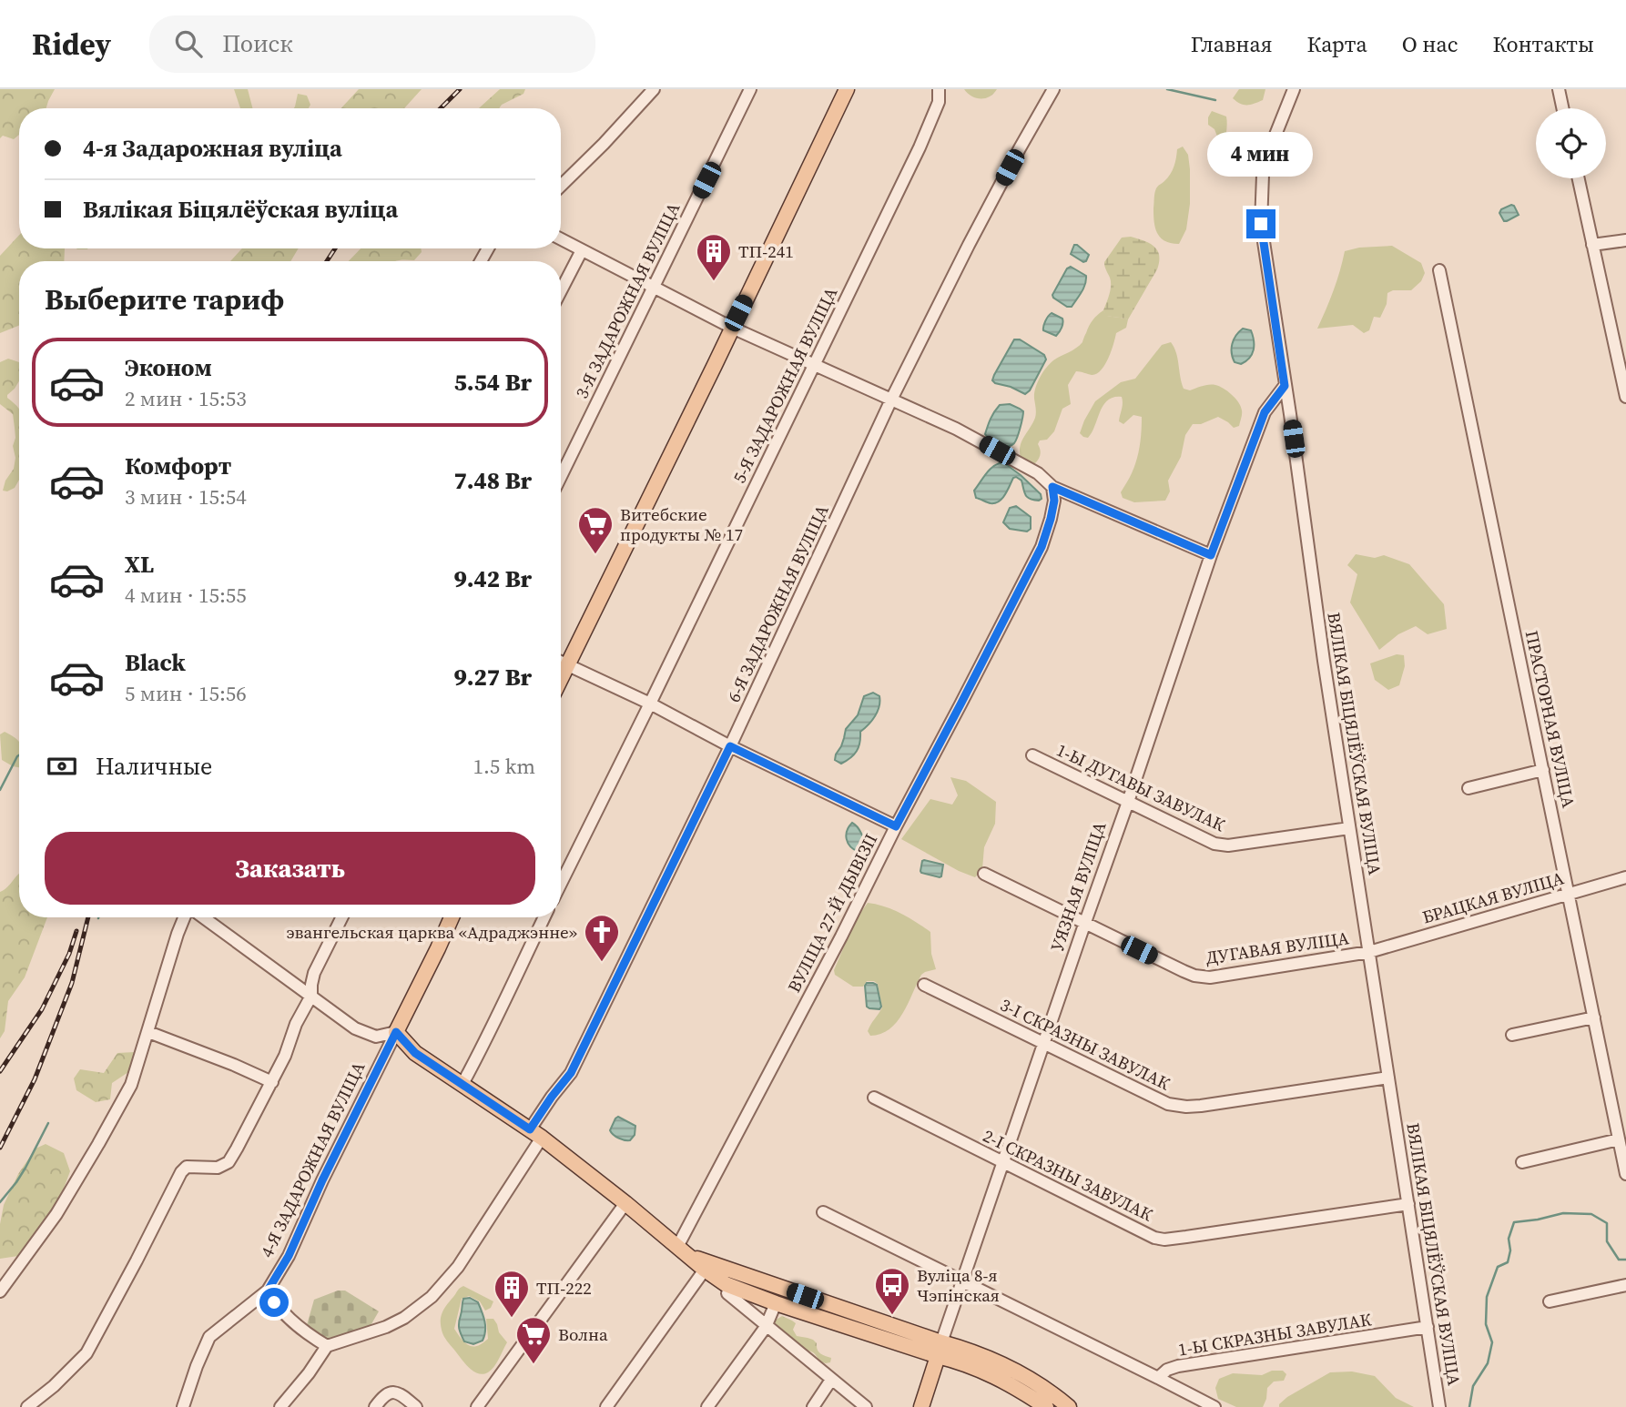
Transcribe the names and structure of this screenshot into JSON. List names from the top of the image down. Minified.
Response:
{"streets":{"main road":["УЯЗНАЯ ВУЛІЦА","4-Я ЗАДАРОЖНАЯ ВУЛІЦА"],"street":["3-Я ЗАДАРОЖНАЯ ВУЛІЦА","5-Я ЗАДАРОЖНАЯ ВУЛІЦА","6-Я ЗАДАРОЖНАЯ ВУЛІЦА","ПРАСТОРНАЯ ВУЛІЦА","ВЯЛІКАЯ БІЦЯЛЁЎСКАЯ ВУЛІЦА","1-Ы ДУГАВЫ ЗАВУЛАК","БРАЦКАЯ ВУЛІЦА","ВУЛІЦА 27-Й ДЫВІЗІІ","ДУГАВАЯ ВУЛІЦА","3-І СКРАЗНЫ ЗАВУЛАК","2-І СКРАЗНЫ ЗАВУЛАК","1-Ы СКРАЗНЫ ЗАВУЛАК"]},"crossings":[["ПРАСТОРНАЯ ВУЛІЦА","БРАЦКАЯ ВУЛІЦА"],["ВЯЛІКАЯ БІЦЯЛЁЎСКАЯ ВУЛІЦА","1-Ы ДУГАВЫ ЗАВУЛАК"],["ВЯЛІКАЯ БІЦЯЛЁЎСКАЯ ВУЛІЦА","УЯЗНАЯ ВУЛІЦА"],["ВЯЛІКАЯ БІЦЯЛЁЎСКАЯ ВУЛІЦА","БРАЦКАЯ ВУЛІЦА"],["ВЯЛІКАЯ БІЦЯЛЁЎСКАЯ ВУЛІЦА","ДУГАВАЯ ВУЛІЦА"],["ВЯЛІКАЯ БІЦЯЛЁЎСКАЯ ВУЛІЦА","3-І СКРАЗНЫ ЗАВУЛАК"],["ВЯЛІКАЯ БІЦЯЛЁЎСКАЯ ВУЛІЦА","2-І СКРАЗНЫ ЗАВУЛАК"],["ВЯЛІКАЯ БІЦЯЛЁЎСКАЯ ВУЛІЦА","1-Ы СКРАЗНЫ ЗАВУЛАК"],["1-Ы ДУГАВЫ ЗАВУЛАК","УЯЗНАЯ ВУЛІЦА"],["УЯЗНАЯ ВУЛІЦА","ДУГАВАЯ ВУЛІЦА"],["УЯЗНАЯ ВУЛІЦА","3-І СКРАЗНЫ ЗАВУЛАК"],["УЯЗНАЯ ВУЛІЦА","2-І СКРАЗНЫ ЗАВУЛАК"],["БРАЦКАЯ ВУЛІЦА","ДУГАВАЯ ВУЛІЦА"]],"places":{"building":["ТП-241","ТП-222"],"supermarket":["Витебские продукты № 17","Волна"],"church":["эвангельская царква «Адраджэнне»"],"bus stop":["Вуліца 8-я Чэпінская"]},"page":{"header":"Ridey","search":"Поиск","nav":["Главная","Карта","О нас","Контакты"],"banner":["4-я Задарожная вуліца","Вялікая Біцялёўская вуліца"],"bubble":"4 мин","heading":"Выберите тариф","list":[{"name":"Эконом","note":"2 мин · 15:53","value":"5.54 Br"},{"name":"Комфорт","note":"3 мин · 15:54","value":"7.48 Br"},{"name":"XL","note":"4 мин · 15:55","value":"9.42 Br"},{"name":"Black","note":"5 мин · 15:56","value":"9.27 Br"}],"pay":["Наличные","1.5 km"],"buttons":"Заказать"}}
